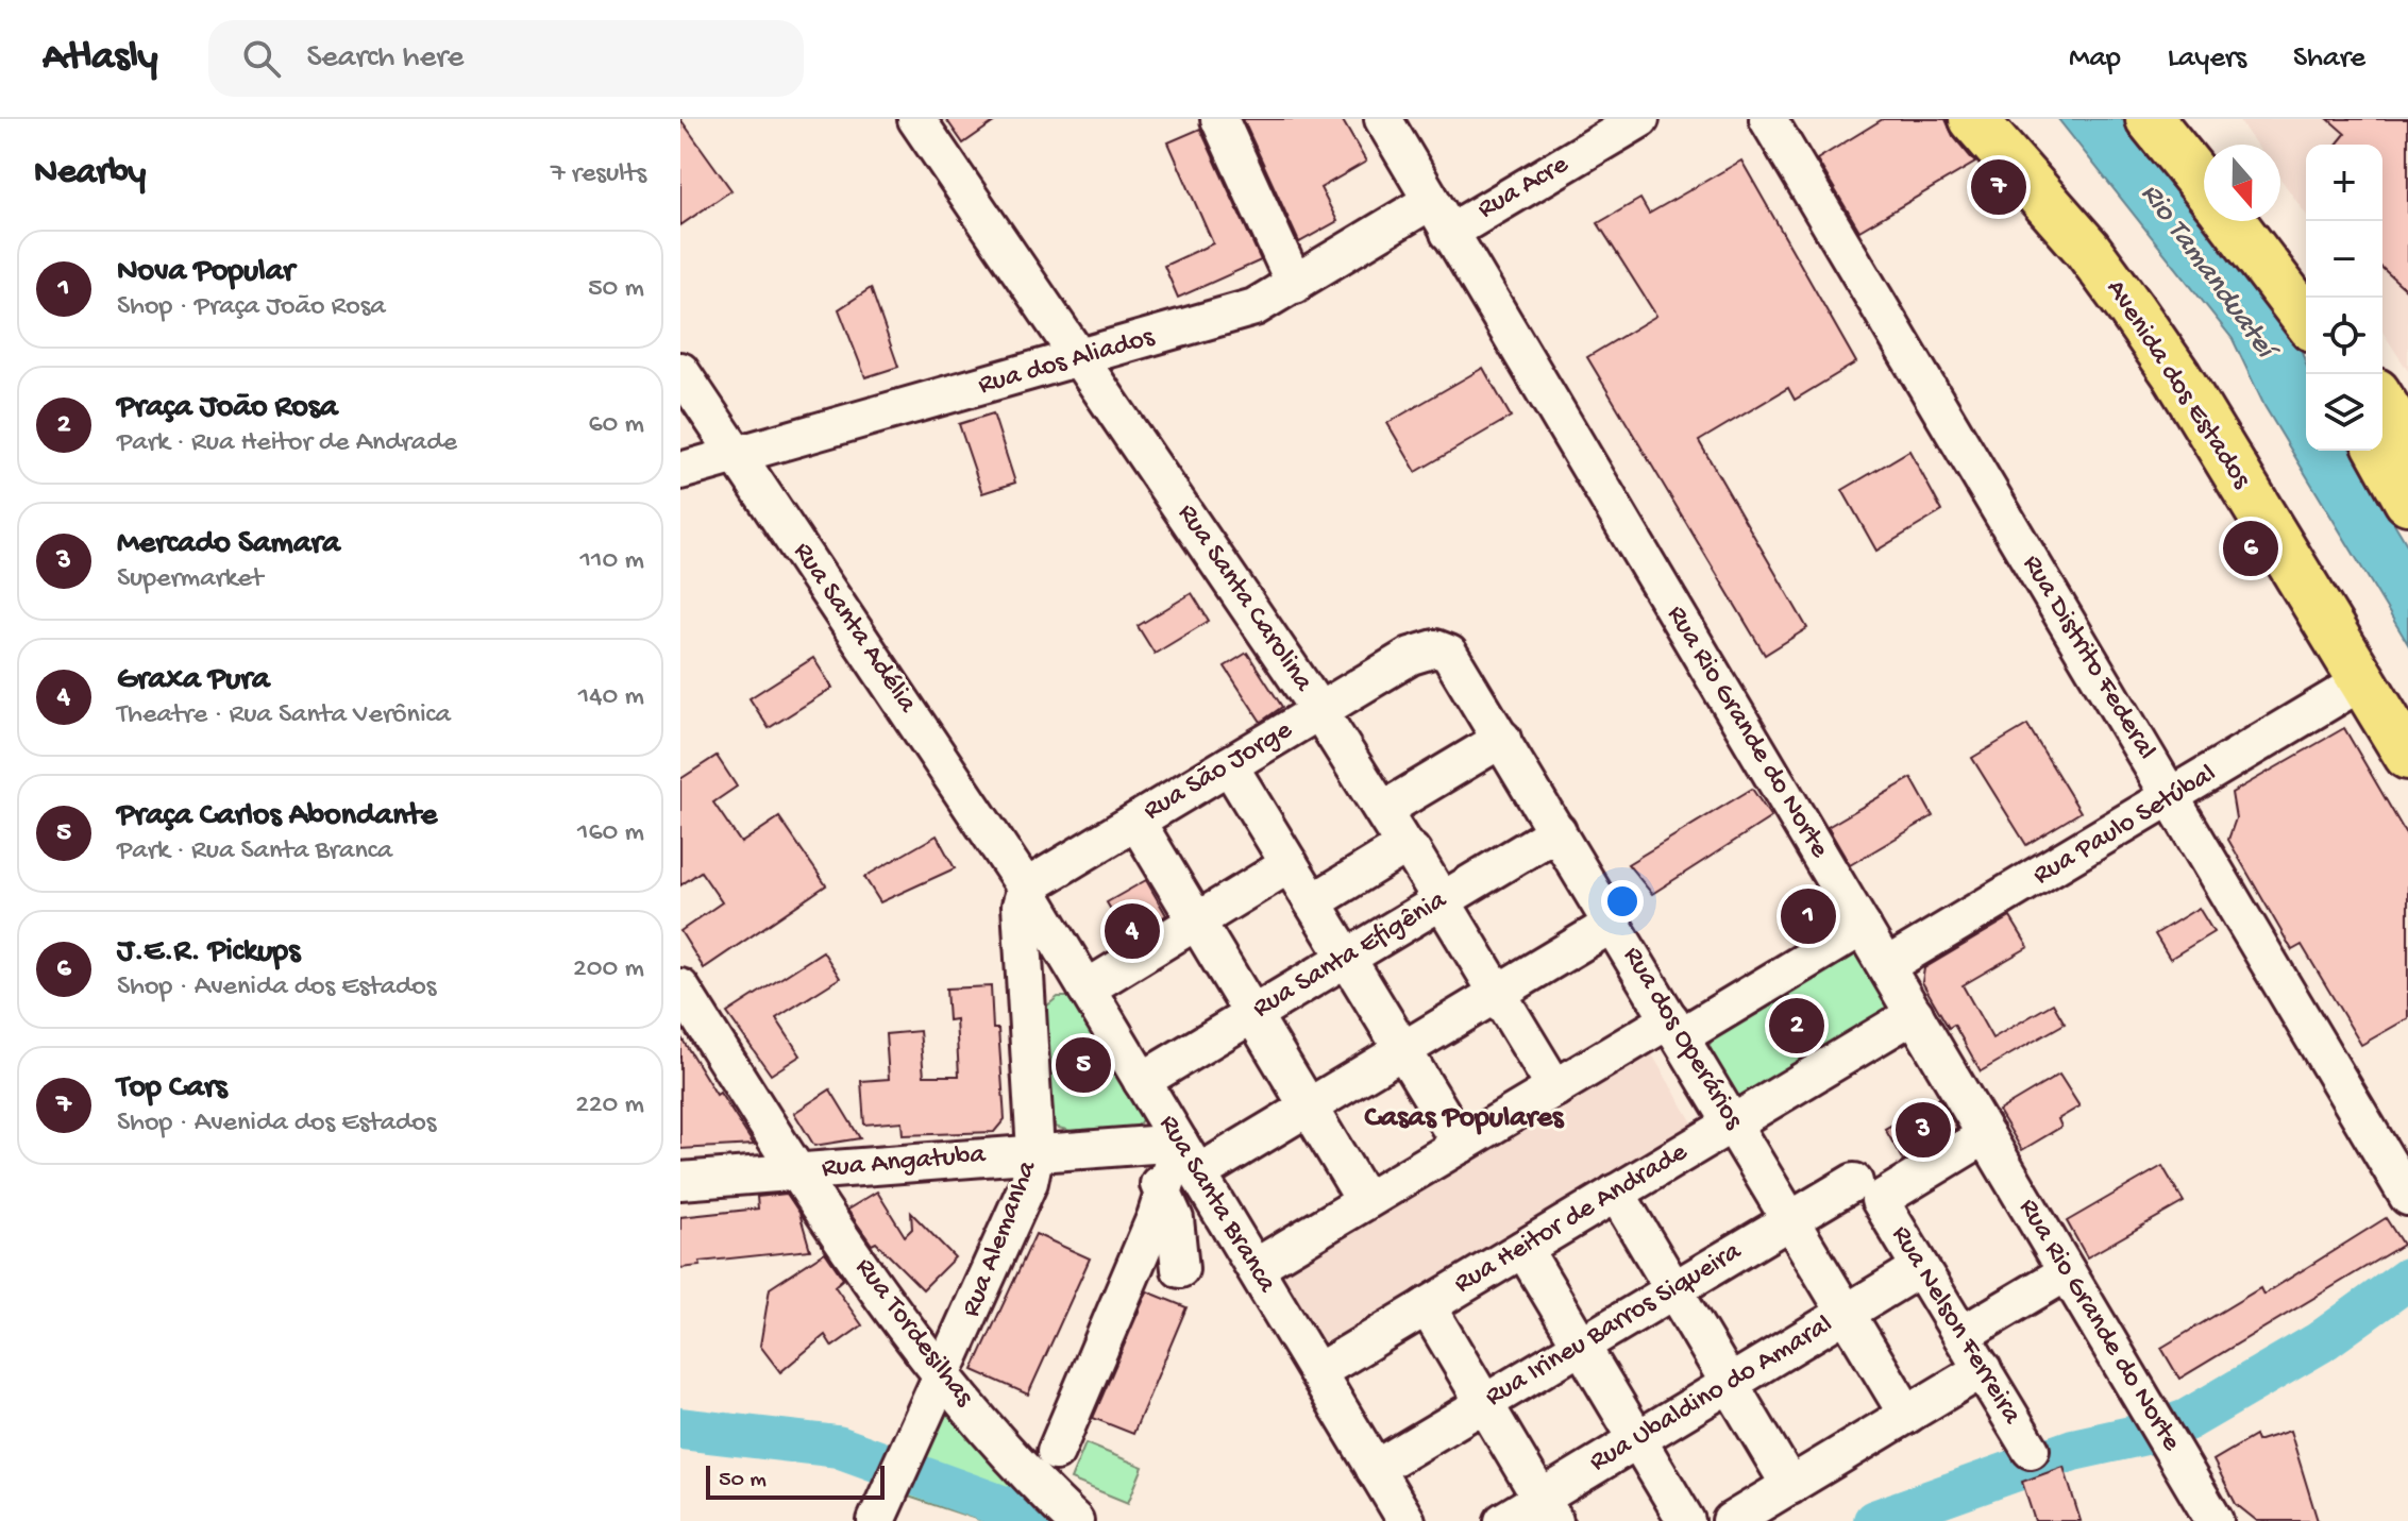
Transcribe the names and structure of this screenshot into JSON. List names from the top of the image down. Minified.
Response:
{"streets":{"highway":["Avenida dos Estados"],"street":["Rua Acre","Rua dos Aliados","Rua Santa Carolina","Rua Santa Adélia","Rua Distrito Federal","Rua Rio Grande do Norte","Rua São Jorge","Rua Paulo Setúbal","Rua Santa Efigênia","Rua dos Operários","Rua Angatuba","Rua Santa Branca","Rua Heitor de Andrade","Rua Alemanha","Rua Irineu Barros Siqueira","Rua Nelson Ferreira","Rua Tordesilhas","Rua Ubaldino do Amaral"]},"crossings":[["Rua Acre","Rua Rio Grande do Norte"],["Rua dos Aliados","Rua Santa Carolina"],["Rua dos Aliados","Rua Santa Adélia"],["Rua dos Aliados","Rua Rio Grande do Norte"],["Avenida dos Estados","Rua Paulo Setúbal"],["Rua Santa Carolina","Rua São Jorge"],["Rua Santa Carolina","Rua Santa Efigênia"],["Rua Santa Adélia","Rua São Jorge"],["Rua Santa Adélia","Rua Santa Branca"],["Rua Santa Adélia","Rua Alemanha"],["Rua Distrito Federal","Rua Paulo Setúbal"],["Rua Rio Grande do Norte","Rua Paulo Setúbal"],["Rua Rio Grande do Norte","Rua Heitor de Andrade"],["Rua Rio Grande do Norte","Rua Irineu Barros Siqueira"],["Rua São Jorge","Rua dos Operários"],["Rua São Jorge","Rua Santa Branca"],["Rua São Jorge","Rua Alemanha"],["Rua Santa Efigênia","Rua dos Operários"],["Rua Santa Efigênia","Rua Santa Branca"],["Rua dos Operários","Rua Heitor de Andrade"],["Rua dos Operários","Rua Irineu Barros Siqueira"],["Rua dos Operários","Rua Ubaldino do Amaral"],["Rua Angatuba","Rua Santa Branca"],["Rua Angatuba","Rua Alemanha"],["Rua Angatuba","Rua Tordesilhas"],["Rua Santa Branca","Rua Heitor de Andrade"],["Rua Santa Branca","Rua Alemanha"],["Rua Santa Branca","Rua Irineu Barros Siqueira"],["Rua Alemanha","Rua Tordesilhas"],["Rua Irineu Barros Siqueira","Rua Nelson Ferreira"],["Rua Nelson Ferreira","Rua Ubaldino do Amaral"]],"districts":["Casas Populares"],"water":["Rio Tamanduateí"],"scale_bar":"50 m","north":"bottom","page":{"header":"Atlasly","search":"Search here","nav":["Map","Layers","Share"],"heading":["Nearby","7 results"],"map_buttons":["+","−"],"pins":["7","6","1","4","2","5","3"],"list":[{"mark":"1","name":"Nova Popular","note":"Shop · Praça João Rosa","value":"50 m"},{"mark":"2","name":"Praça João Rosa","note":"Park · Rua Heitor de Andrade","value":"60 m"},{"mark":"3","name":"Mercado Samara","note":"Supermarket","value":"110 m"},{"mark":"4","name":"Graxa Pura","note":"Theatre · Rua Santa Verônica","value":"140 m"},{"mark":"5","name":"Praça Carlos Abondante","note":"Park · Rua Santa Branca","value":"160 m"},{"mark":"6","name":"J.E.R. Pickups","note":"Shop · Avenida dos Estados","value":"200 m"},{"mark":"7","name":"Top Cars","note":"Shop · Avenida dos Estados","value":"220 m"}],"scale":"50 m"}}
